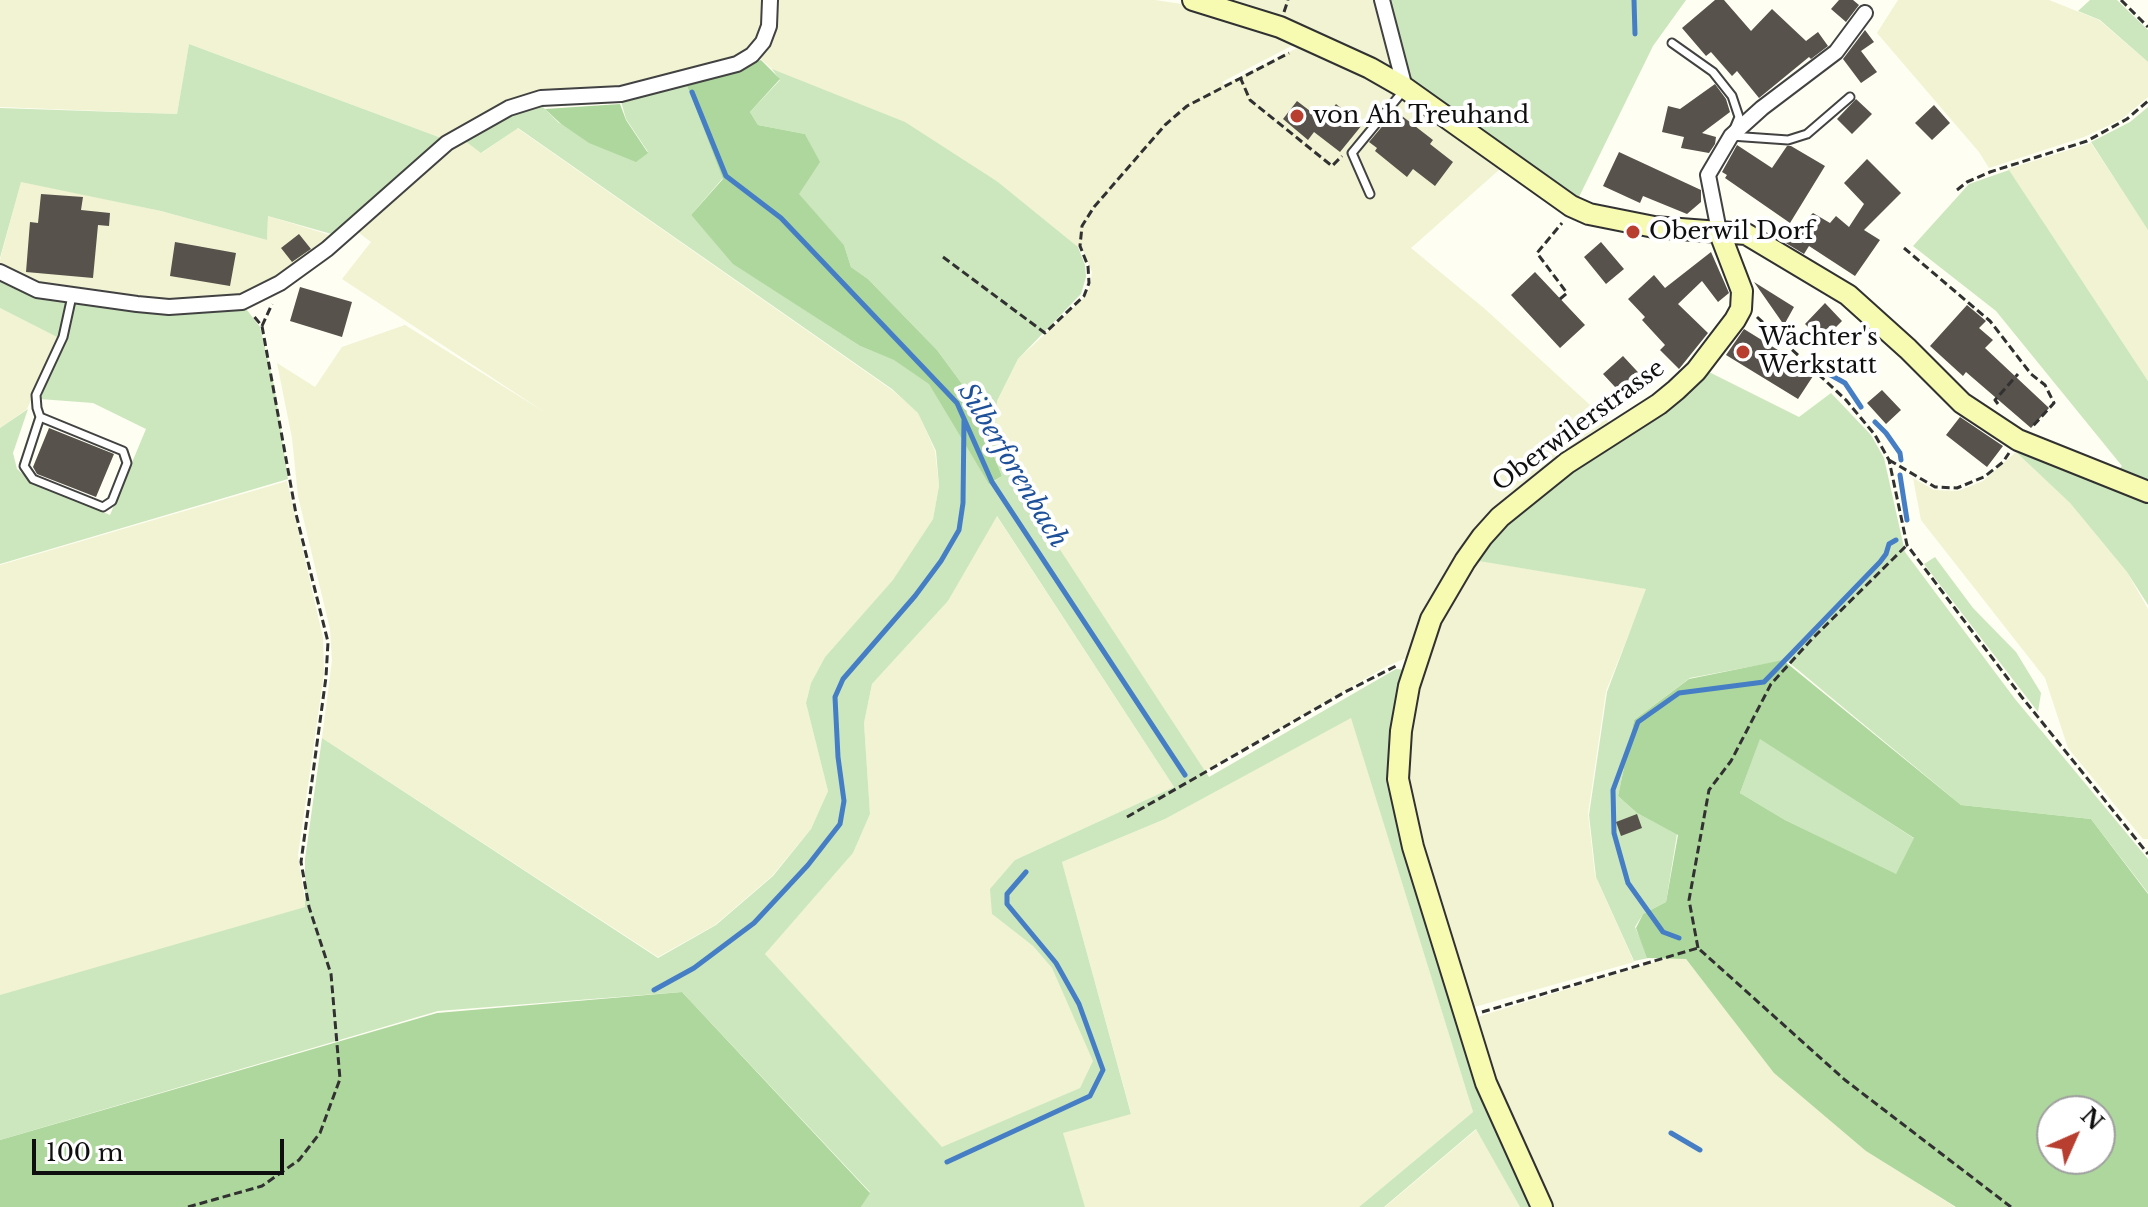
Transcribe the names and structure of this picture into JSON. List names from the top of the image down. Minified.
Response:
{"streets":{"street":["Oberwilerstrasse"]},"water":["Silberforenbach"],"places":["von Ah Treuhand","Oberwil Dorf","Wächter's Werkstatt"],"scale_bar":"100 m","north":"top right"}
